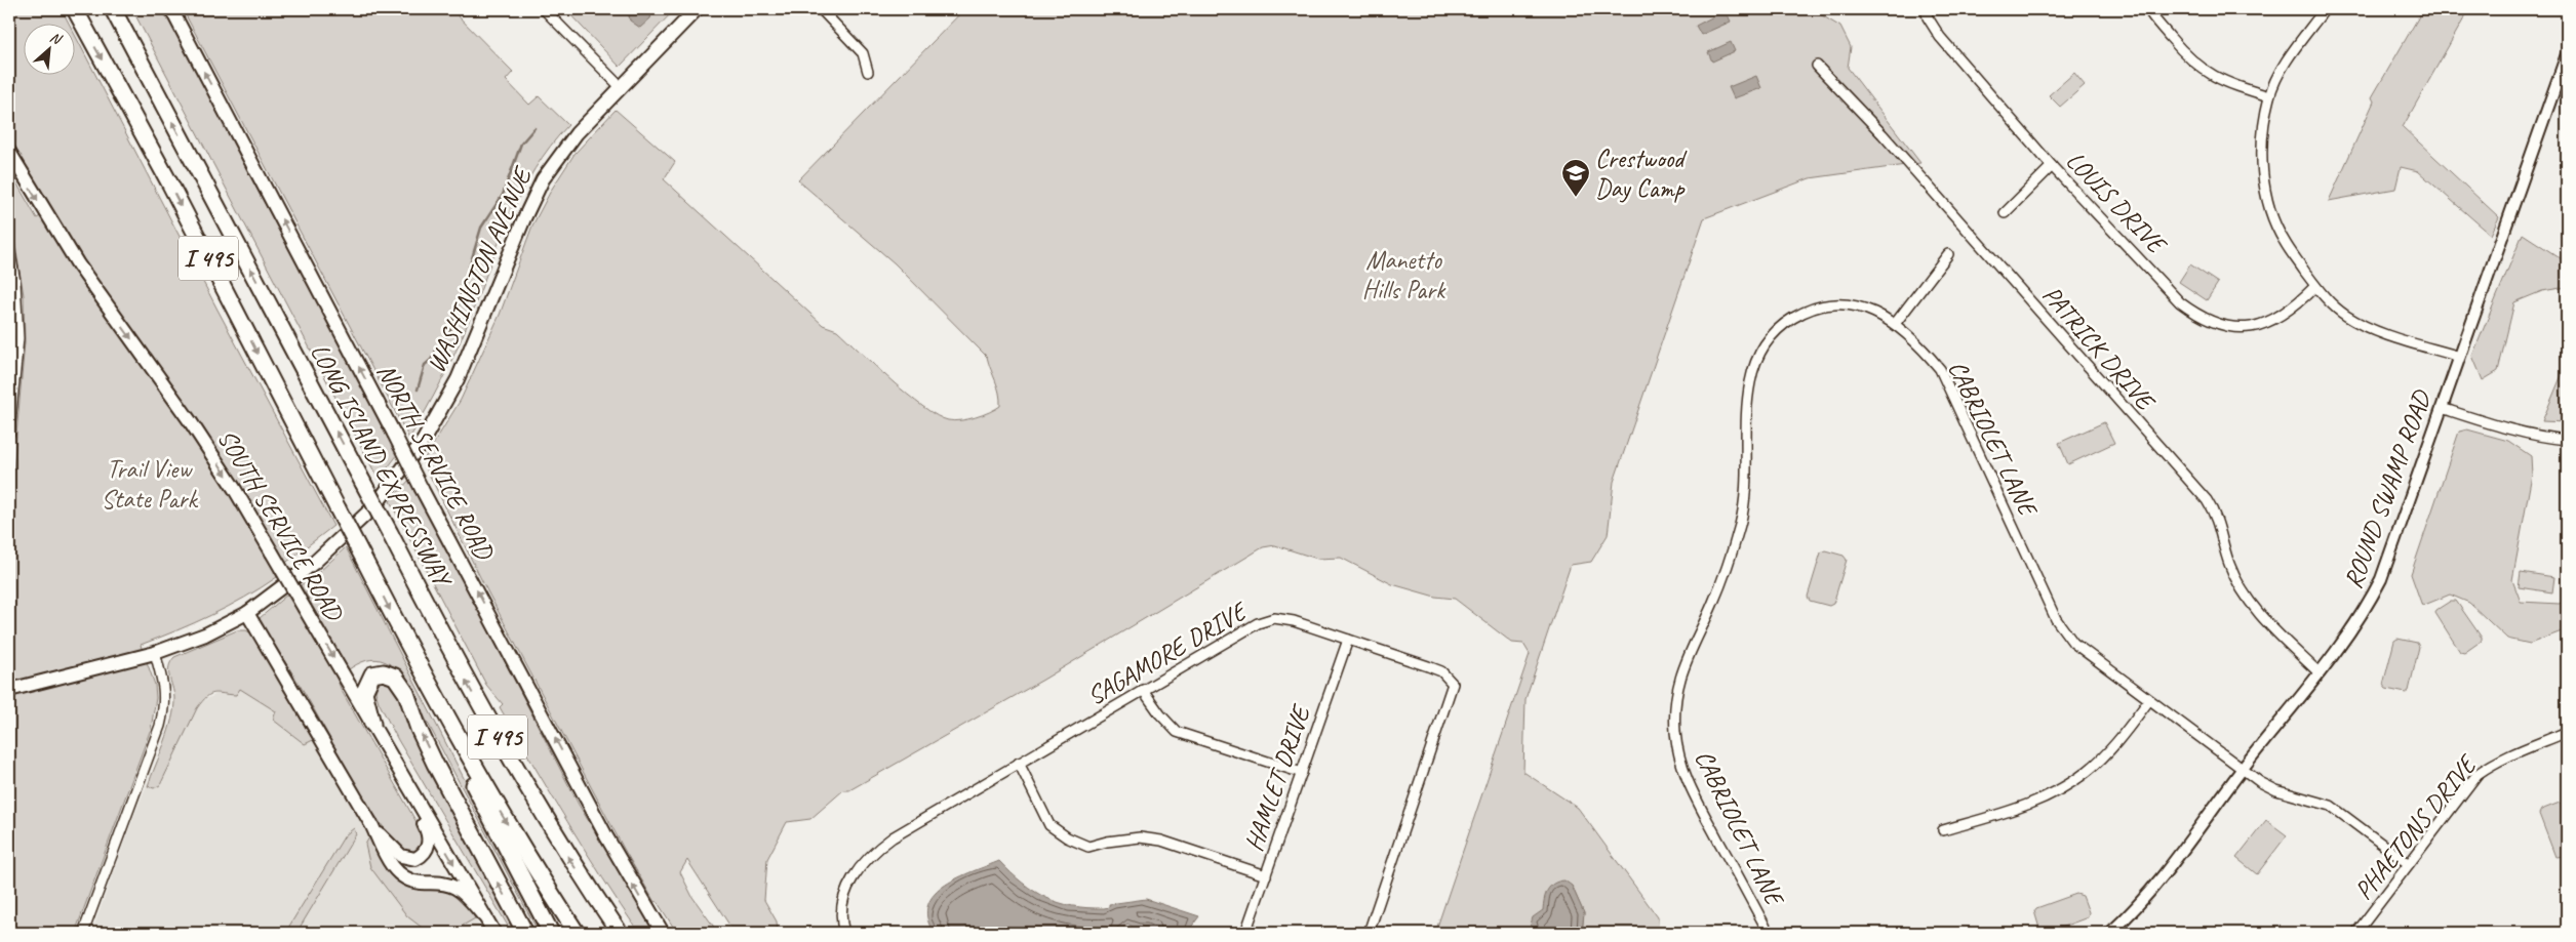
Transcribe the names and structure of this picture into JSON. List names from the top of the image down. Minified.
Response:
{"streets":{"highway":["I 495","LONG ISLAND EXPRESSWAY"],"main road":["WASHINGTON AVENUE","NORTH SERVICE ROAD","SOUTH SERVICE ROAD"],"street":["LOUIS DRIVE","PATRICK DRIVE","CABRIOLET LANE","ROUND SWAMP ROAD","SAGAMORE DRIVE","HAMLET DRIVE","PHAETONS DRIVE"]},"crossings":[["PATRICK DRIVE","ROUND SWAMP ROAD"],["CABRIOLET LANE","ROUND SWAMP ROAD"],["CABRIOLET LANE","PHAETONS DRIVE"],["SAGAMORE DRIVE","HAMLET DRIVE"]],"one_way":["NORTH SERVICE ROAD","SOUTH SERVICE ROAD"],"parks":["Manetto Hills Park","Trail View State Park"],"places":{"school or university":["Crestwood Day Camp"]},"north":"top right"}
